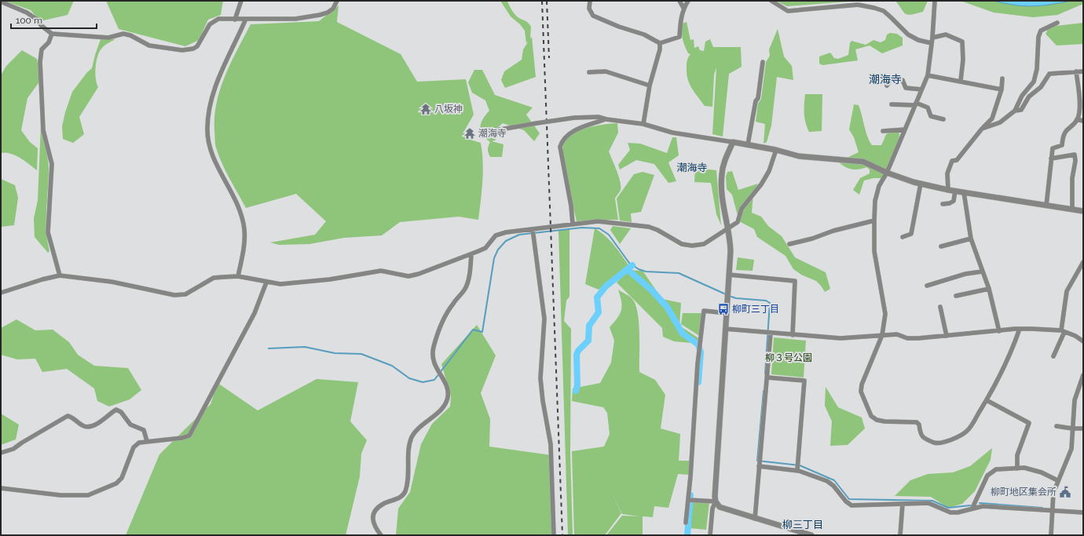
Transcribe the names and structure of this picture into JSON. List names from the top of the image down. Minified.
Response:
{"districts":["潮海寺","潮海寺","柳三丁目"],"parks":["柳３号公園"],"places":{"temple":["八坂神","潮海寺"],"bus stop":["柳町三丁目"],"public building":["柳町地区集会所"]},"scale_bar":"100 m"}
